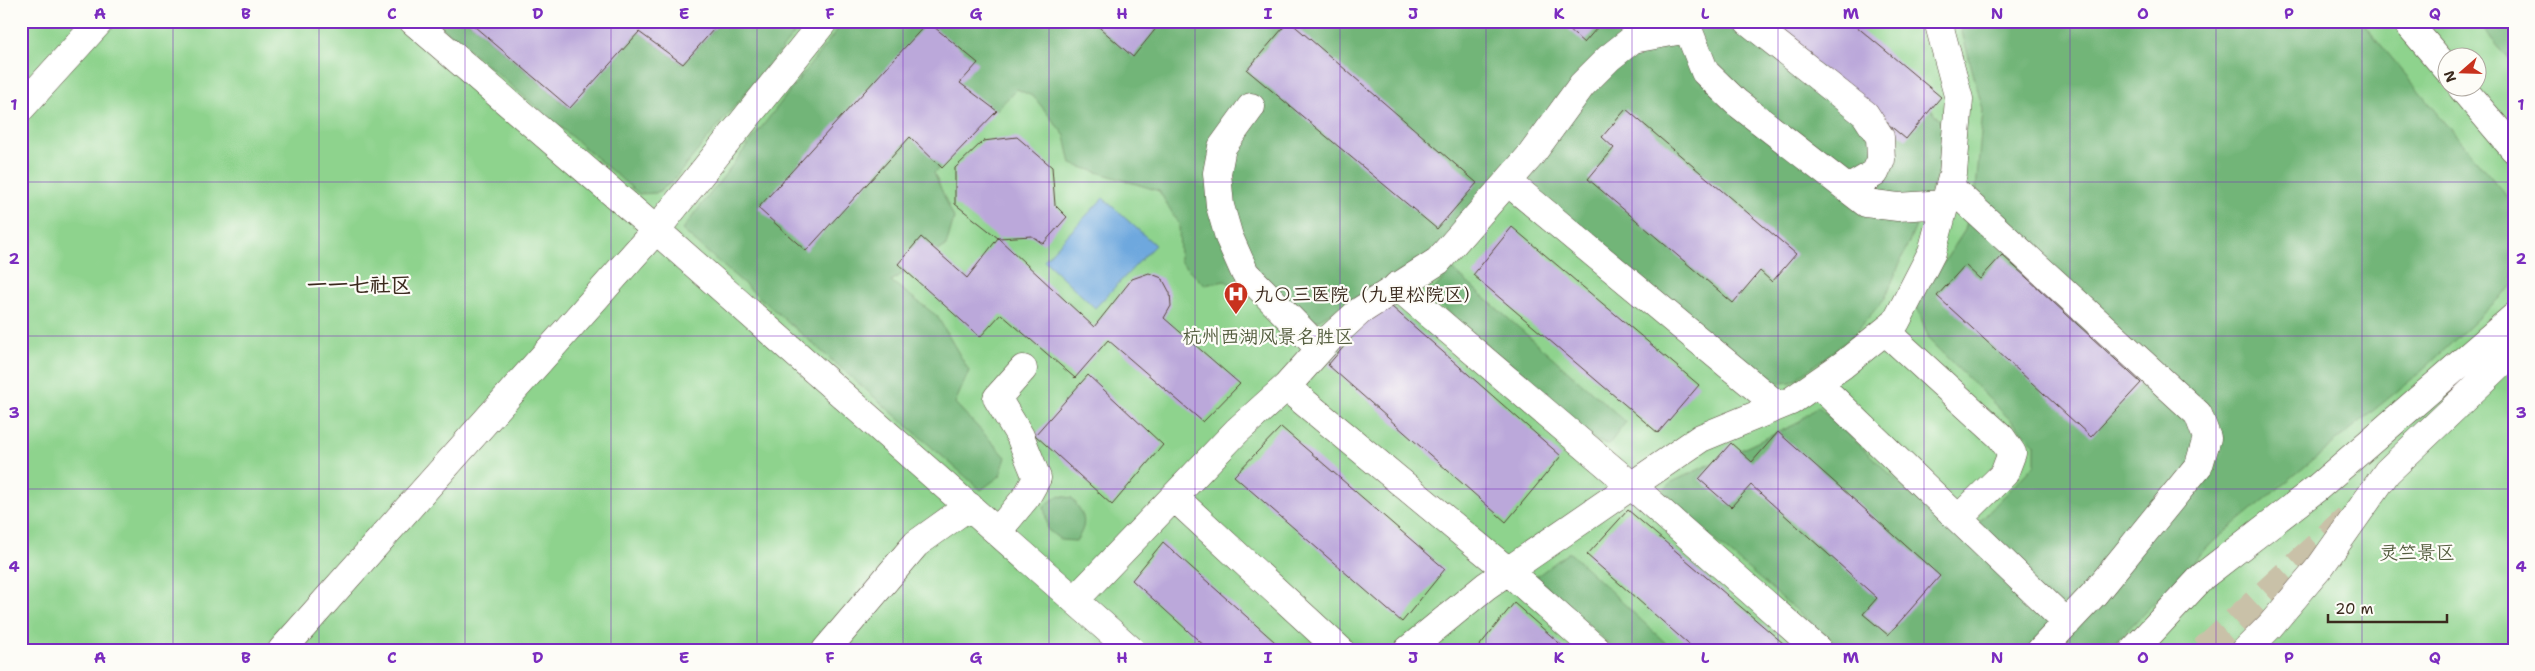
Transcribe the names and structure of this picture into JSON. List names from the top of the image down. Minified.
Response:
{"districts":["一一七社区"],"parks":["杭州西湖风景名胜区","灵竺景区"],"places":{"hospital":["九〇三医院（九里松院区）"]},"scale_bar":"20 m","north":"left","grid":{"columns":["A","B","C","D","E","F","G","H","I","J","K","L","M","N","O","P","Q"],"rows":["1","2","3","4"]}}
